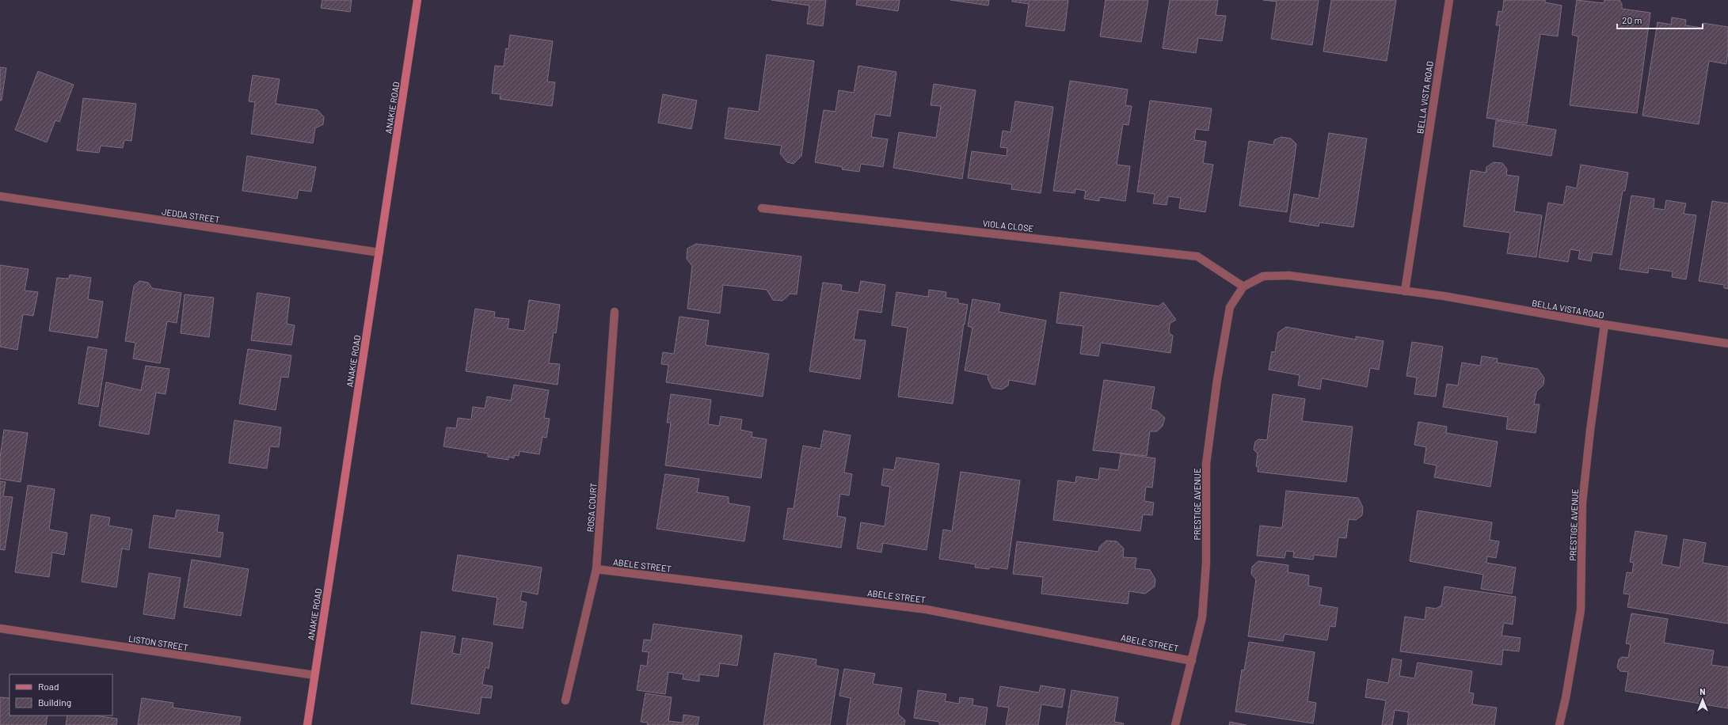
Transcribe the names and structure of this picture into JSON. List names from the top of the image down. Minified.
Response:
{"streets":{"main road":["ANAKIE ROAD"],"street":["BELLA VISTA ROAD","JEDDA STREET","VIOLA CLOSE","PRESTIGE AVENUE","ROSA COURT","ABELE STREET","LISTON STREET"]},"crossings":[["BELLA VISTA ROAD","VIOLA CLOSE"],["BELLA VISTA ROAD","PRESTIGE AVENUE"],["ANAKIE ROAD","JEDDA STREET"],["ANAKIE ROAD","LISTON STREET"],["VIOLA CLOSE","PRESTIGE AVENUE"],["PRESTIGE AVENUE","ABELE STREET"],["ROSA COURT","ABELE STREET"]],"legend":["Road","Building"],"scale_bar":"20 m","north":"top"}
